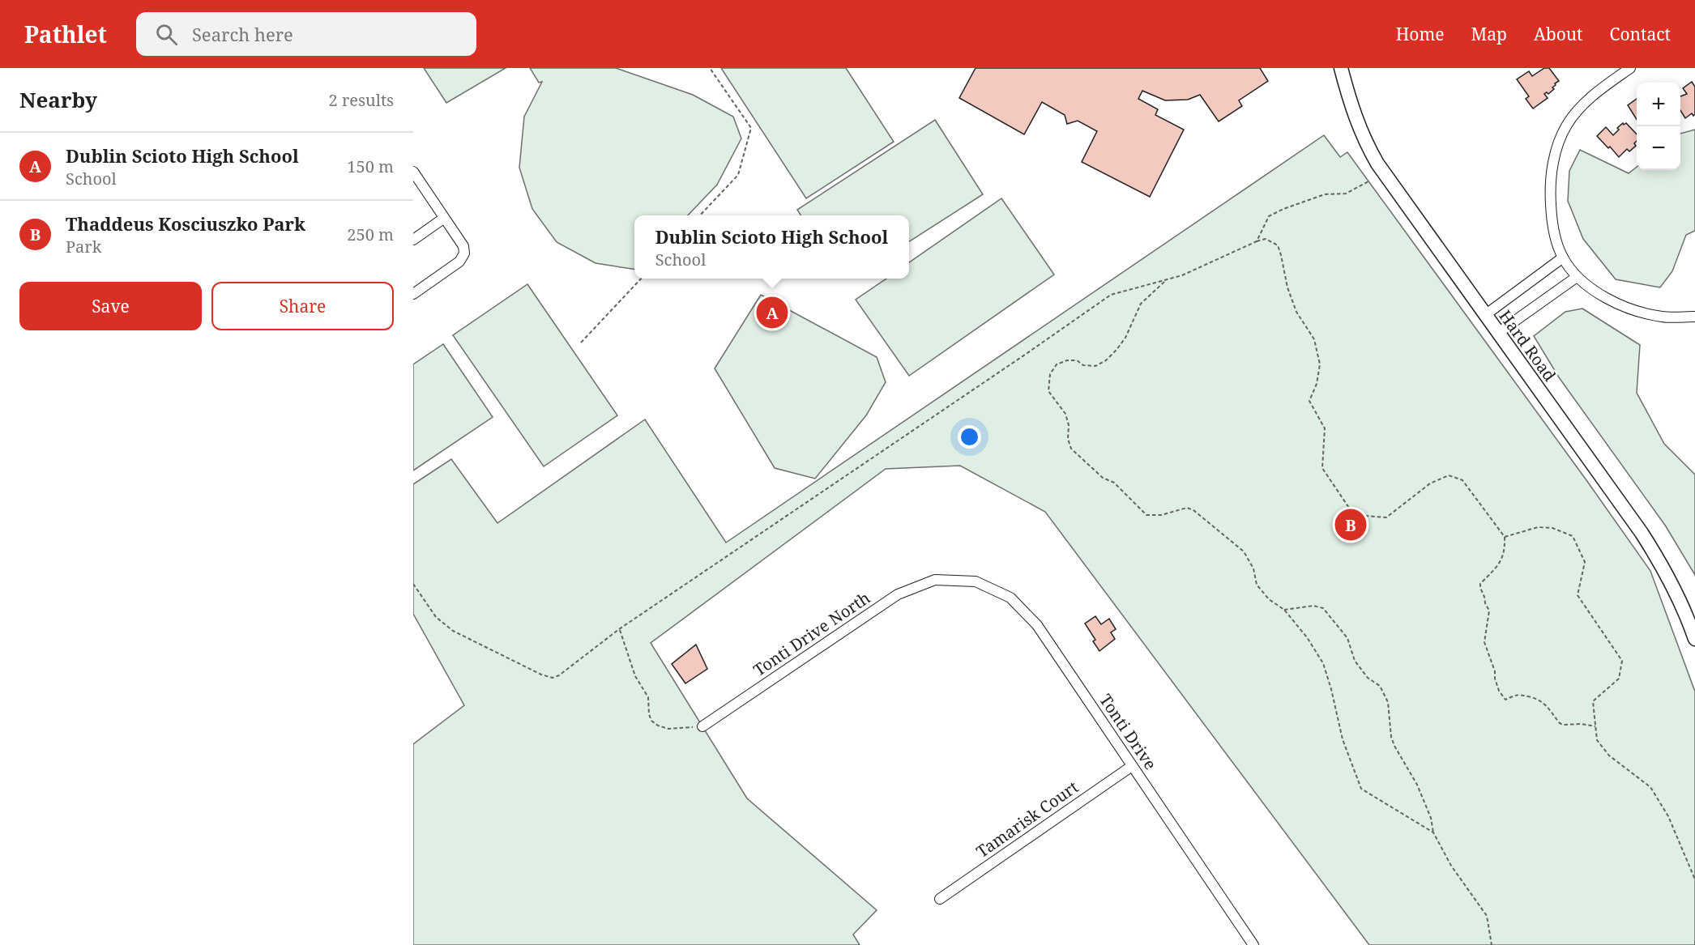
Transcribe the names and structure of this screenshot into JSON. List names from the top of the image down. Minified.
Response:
{"streets":{"main road":["Hard Road"],"street":["Tonti Drive North","Tonti Drive","Tamarisk Court"]},"crossings":[["Tonti Drive North","Tonti Drive"],["Tonti Drive","Tamarisk Court"]],"page":{"header":"Pathlet","search":"Search here","nav":["Home","Map","About","Contact"],"heading":["Nearby","2 results"],"map_buttons":["+","−"],"list":[{"mark":"A","name":"Dublin Scioto High School","note":"School","value":"150 m"},{"mark":"B","name":"Thaddeus Kosciuszko Park","note":"Park","value":"250 m"}],"popup":["Dublin Scioto High School","School"],"buttons":["Save","Share"],"pins":["A","B"]}}
